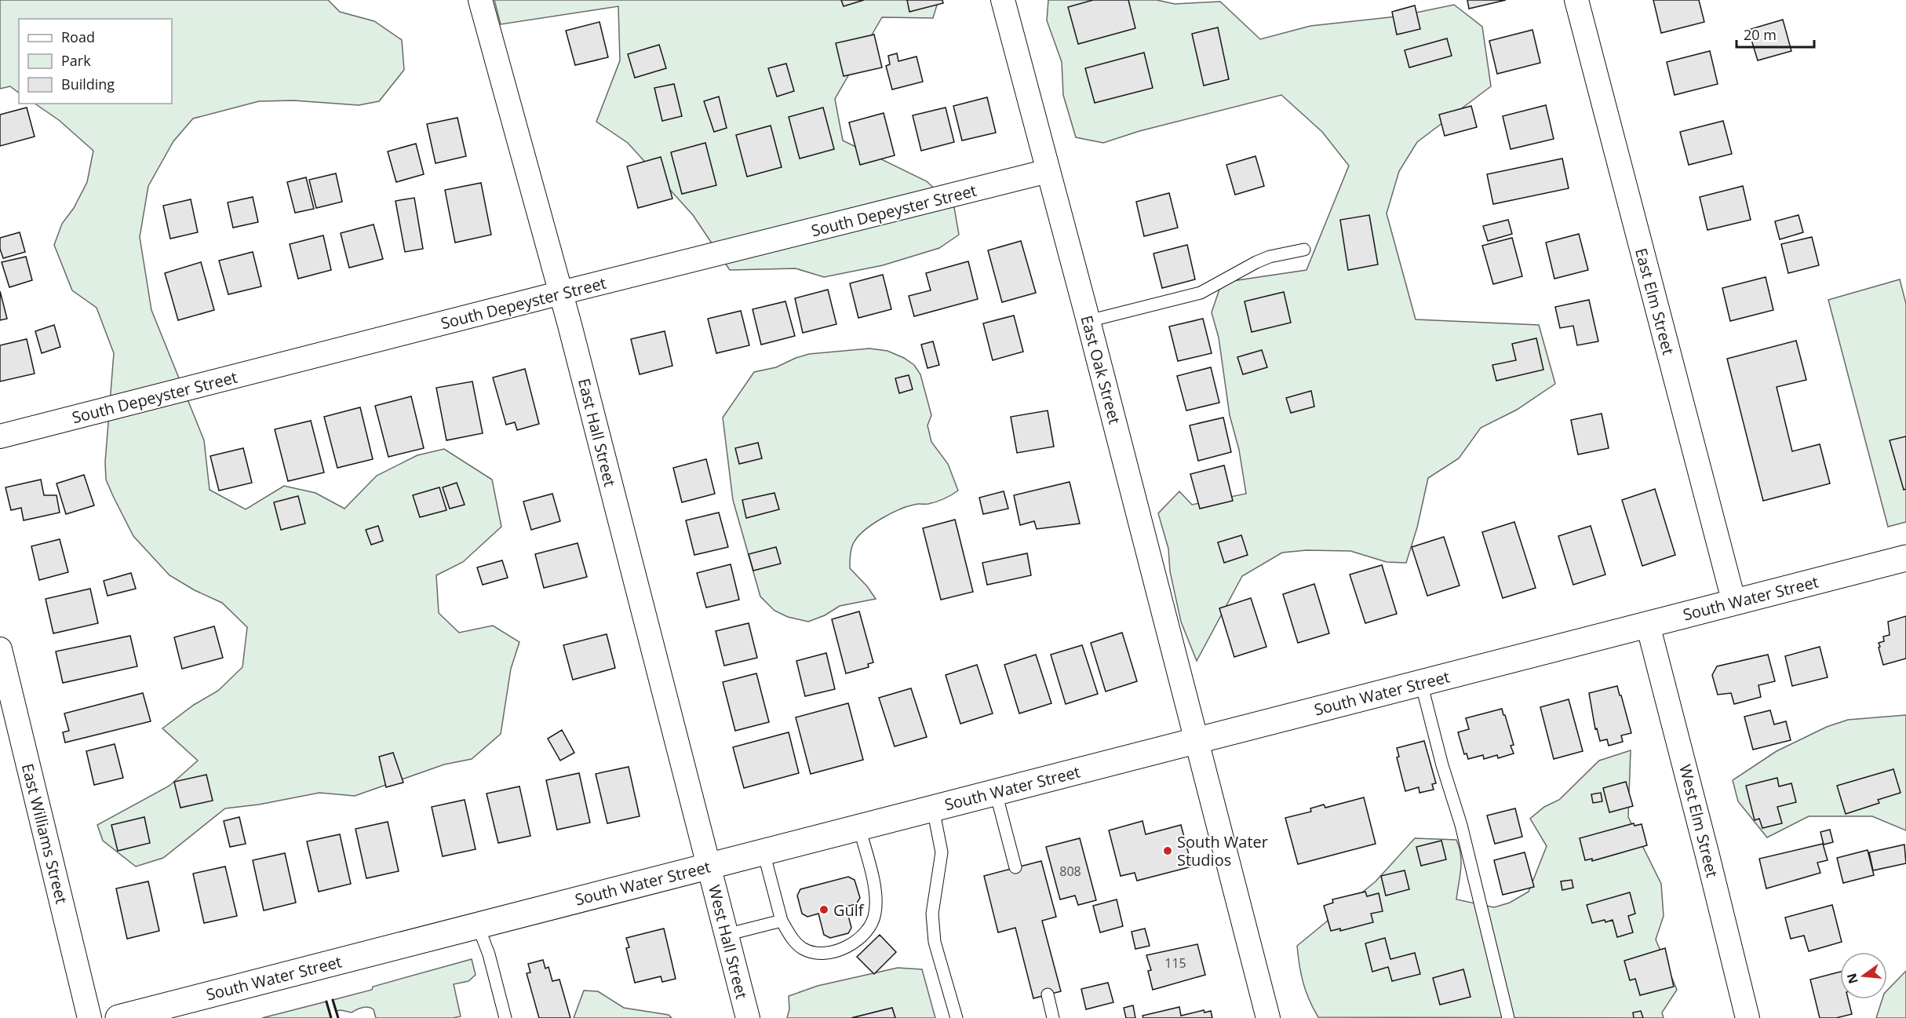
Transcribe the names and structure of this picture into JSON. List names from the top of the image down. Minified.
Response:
{"streets":{"main road":["South Water Street"],"street":["South Depeyster Street","East Elm Street","East Oak Street","East Hall Street","West Elm Street","East Williams Street","West Hall Street"]},"crossings":[["South Depeyster Street","East Oak Street"],["South Depeyster Street","East Hall Street"],["East Elm Street","South Water Street"],["East Oak Street","South Water Street"],["East Hall Street","South Water Street"],["East Hall Street","West Hall Street"],["South Water Street","West Elm Street"],["South Water Street","West Hall Street"]],"places":["South Water Studios","Gulf"],"house_numbers":["808","115"],"legend":["Road","Park","Building"],"scale_bar":"20 m","north":"left"}
